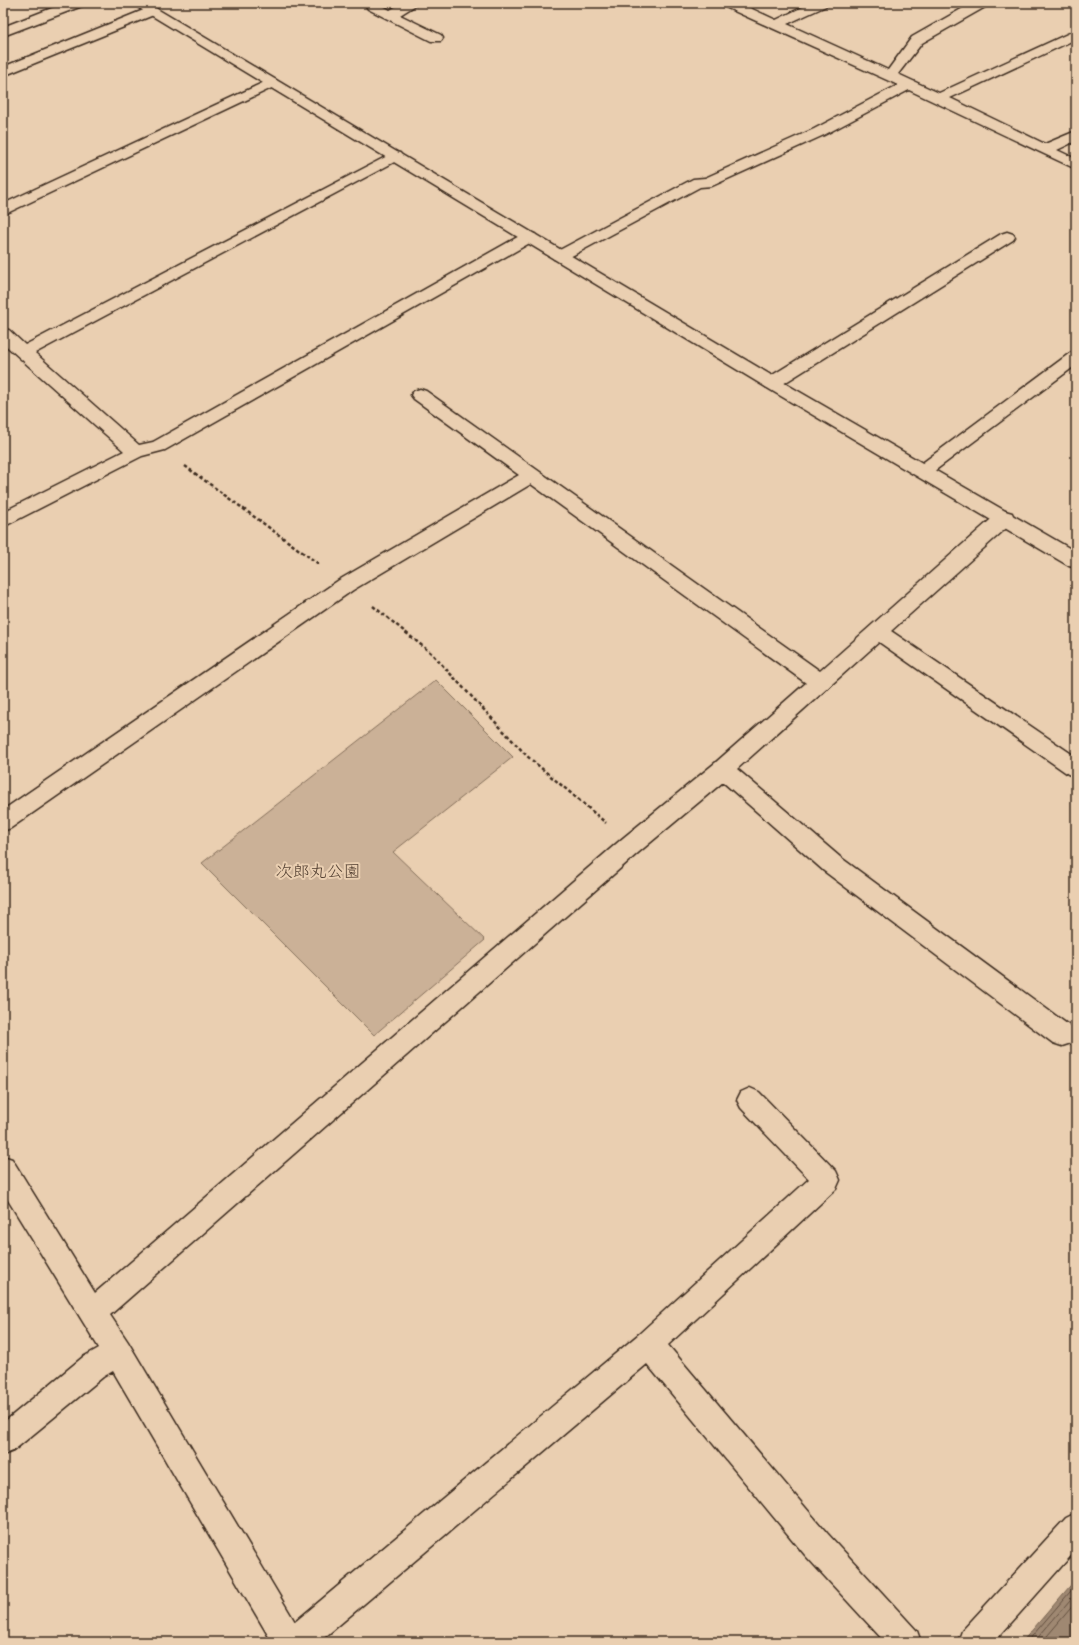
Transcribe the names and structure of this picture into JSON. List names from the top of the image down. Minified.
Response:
{"parks":["次郎丸公園"]}
